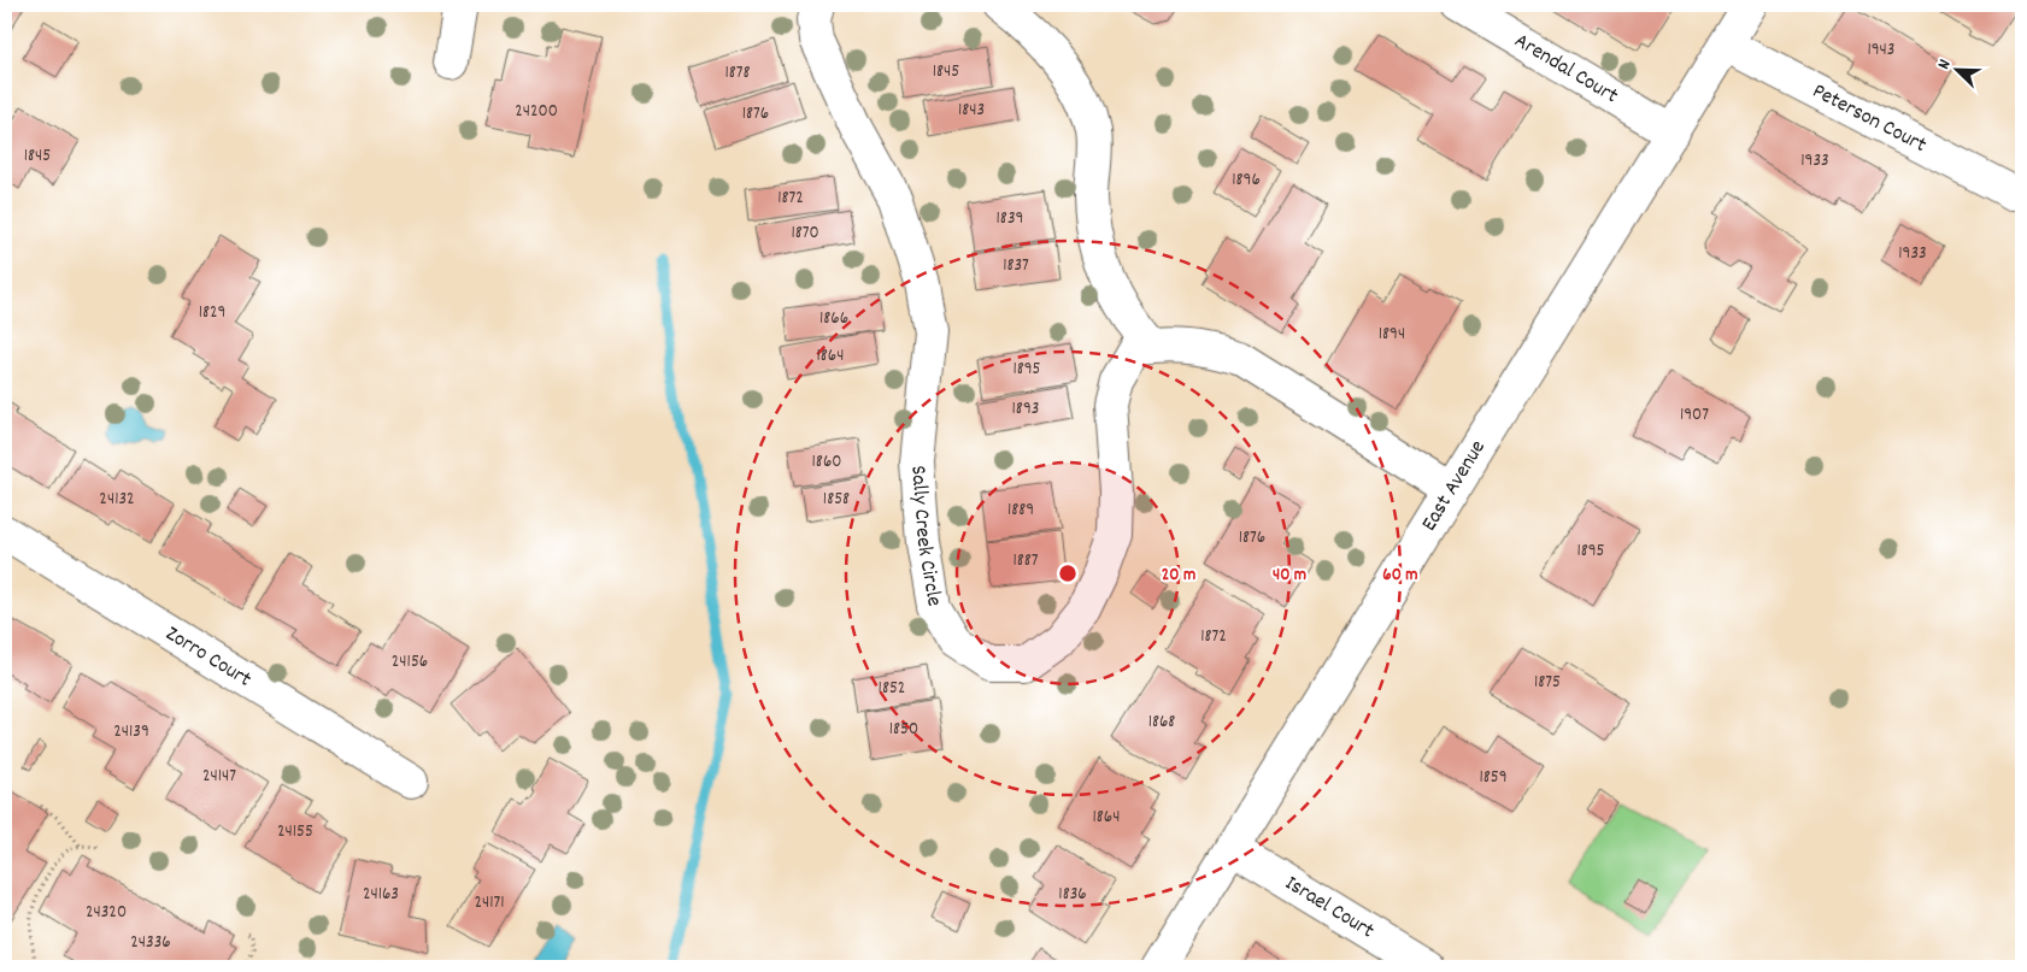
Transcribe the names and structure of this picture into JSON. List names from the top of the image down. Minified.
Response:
{"streets":{"street":["Arendal Court","Peterson Court","East Avenue","Sally Creek Circle","Zorro Court","Israel Court"]},"crossings":[["Arendal Court","East Avenue"],["Peterson Court","East Avenue"],["East Avenue","Israel Court"]],"house_numbers":["1943","1845","1878","1843","24200","1876","1845","1933","1896","1872","1839","1870","1933","1837","1829","1866","1894","1864","1895","1893","1907","1860","24132","1858","1889","1876","1895","1887","1872","24156","1875","1852","1868","1850","24139","24147","1859","1864","24155","24163","1836","24171","24320","24336"],"north":"top left","rings":["20 m","40 m","60 m"]}
